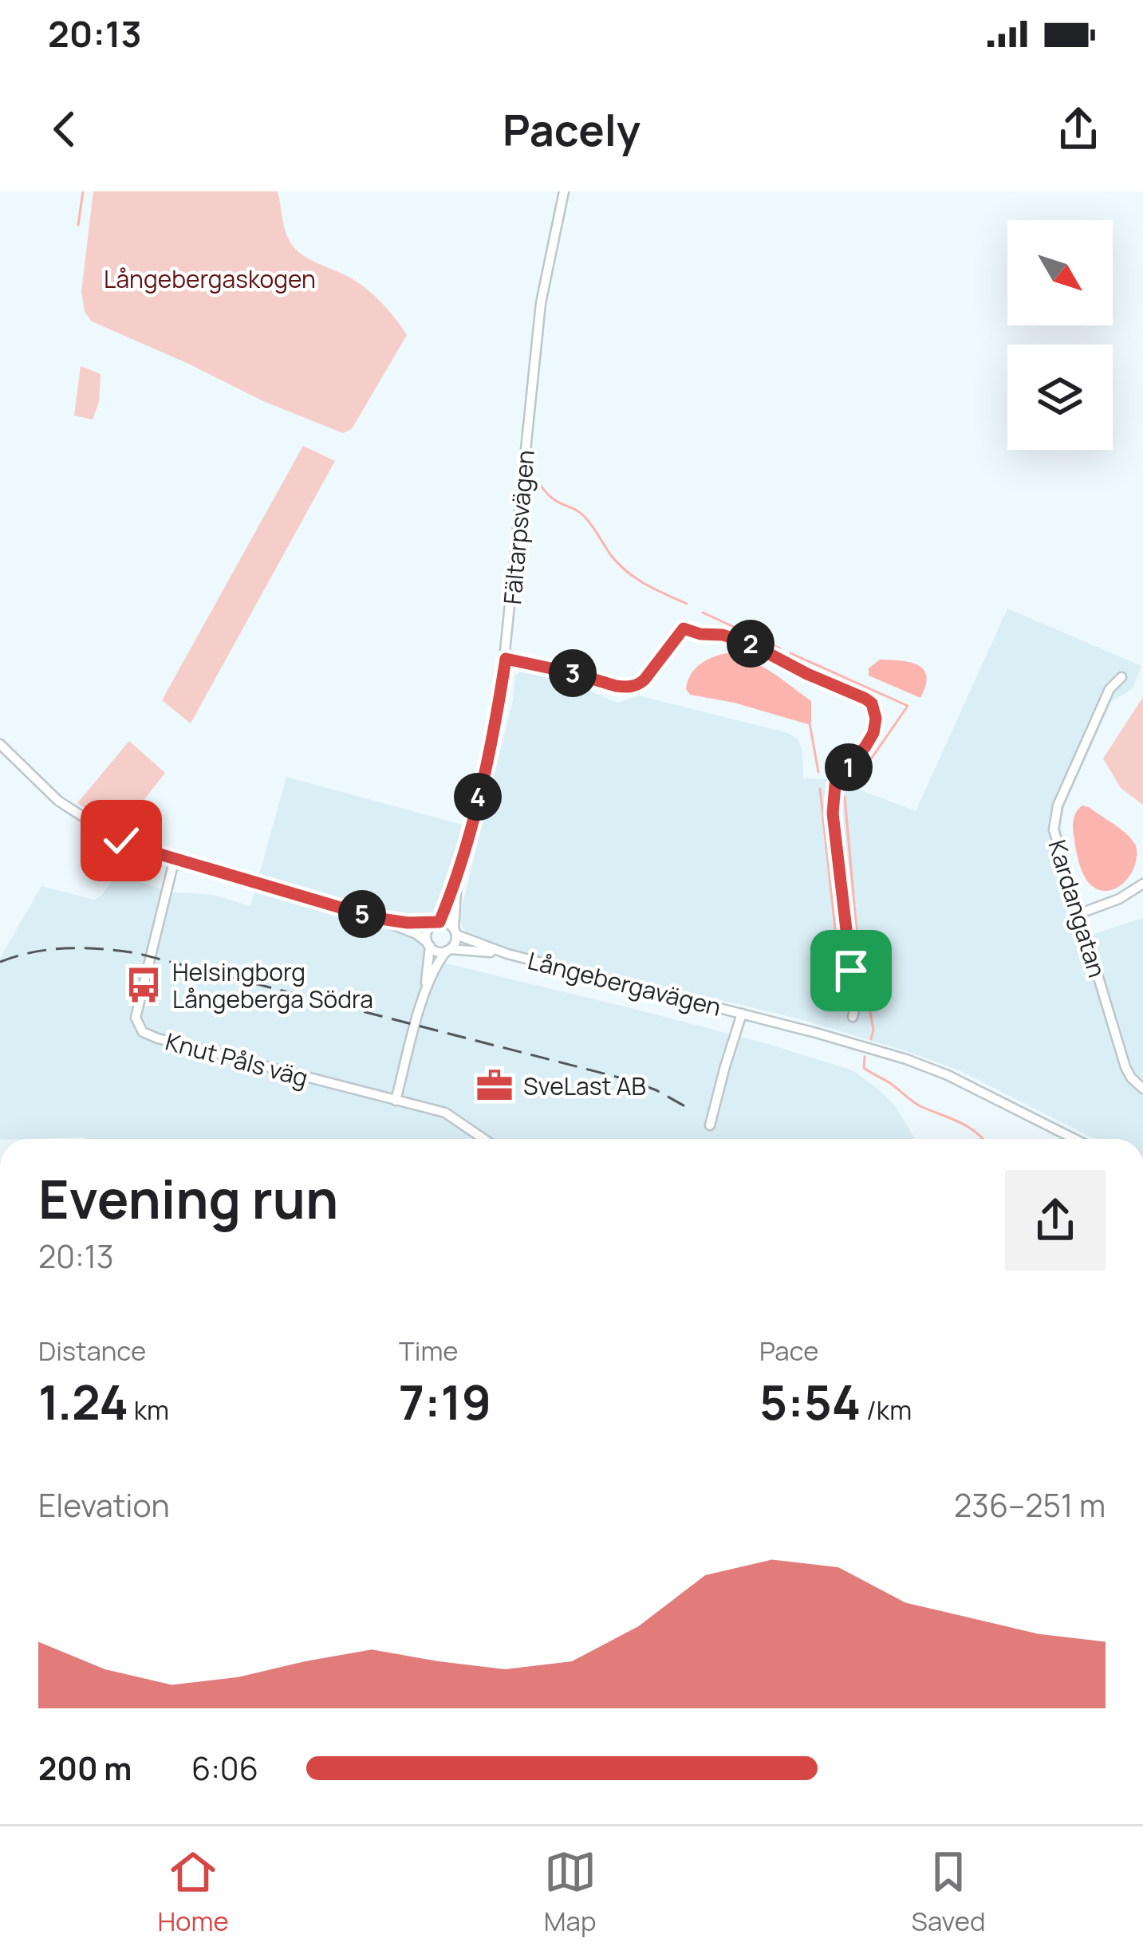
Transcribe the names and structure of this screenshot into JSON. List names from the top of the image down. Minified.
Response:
{"streets":{"street":["Fältarpsvägen","Kardangatan","Långebergavägen","Knut Påls väg"]},"crossings":[["Fältarpsvägen","Långebergavägen"]],"parks":["Långebergaskogen"],"places":{"bus stop":["Helsingborg Långeberga Södra"],"office":["SveLast AB"]},"north":"bottom right","page":{"status":"20:13","header":"Pacely","pins":["2","3","1","4","5"],"heading":["Evening run","20:13"],"stats":[["Distance","1.24 km"],["Time","7:19"],["Pace","5:54 /km"]],"chart":["Elevation","236–251 m"],"list":[{"name":"200 m","note":"6:06"}],"tabs":["Home","Map","Saved"]}}
